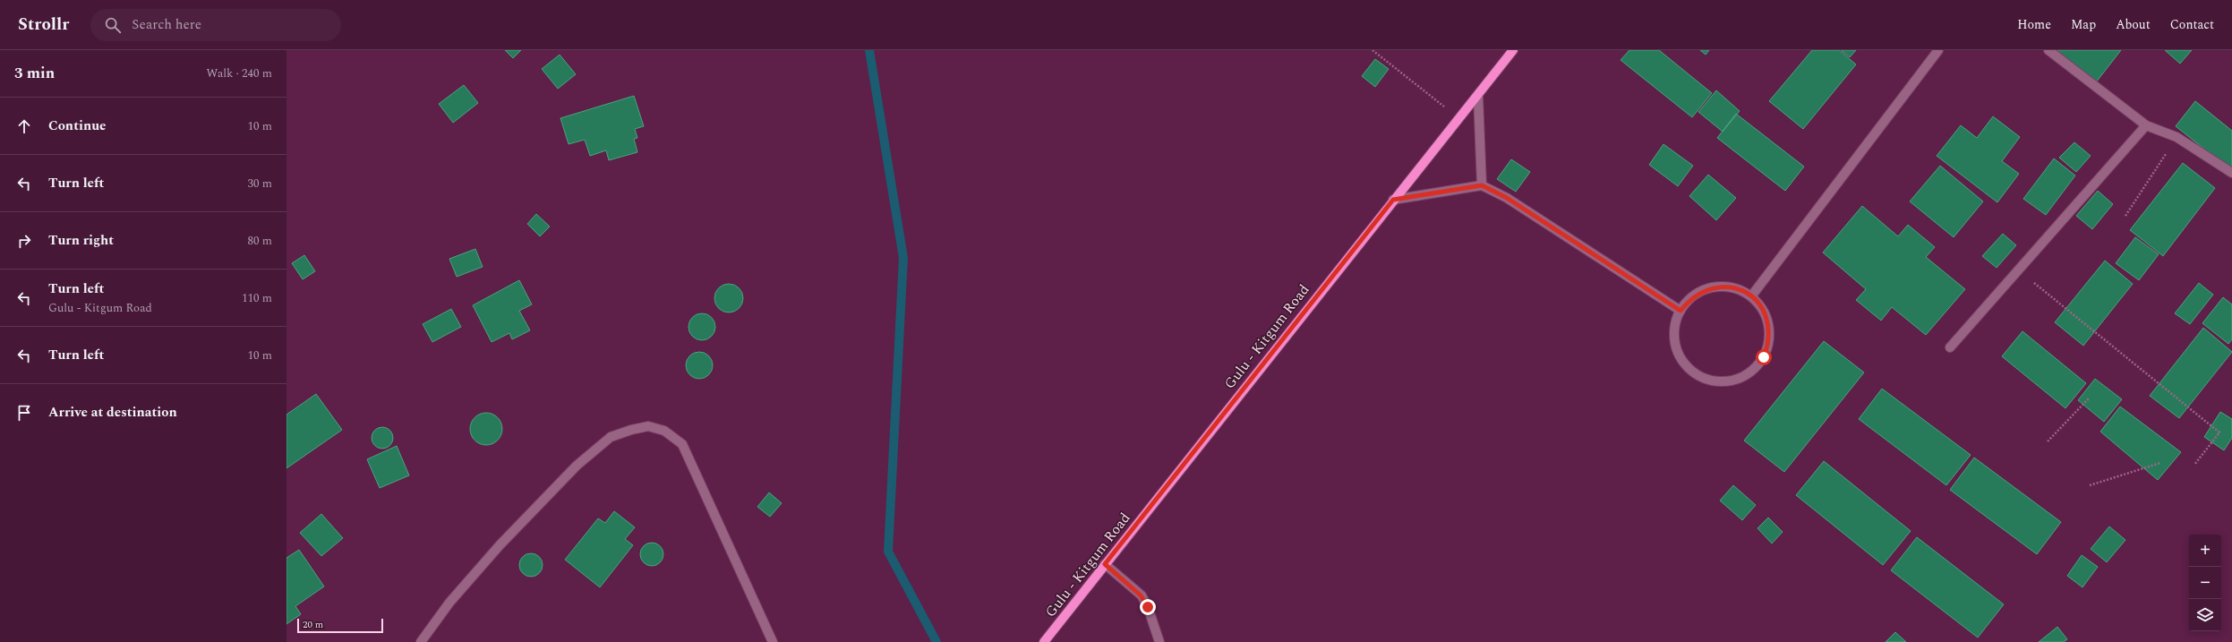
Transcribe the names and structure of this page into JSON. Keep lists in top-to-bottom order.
{
  "streets": {
    "main road": ["Gulu - Kitgum Road"]
  },
  "scale_bar": "20 m",
  "page": {
    "header": "Strollr",
    "search": "Search here",
    "nav": [
      "Home",
      "Map",
      "About",
      "Contact"
    ],
    "heading": ["3 min", "Walk · 240 m"],
    "list": [
      ["Continue", "10 m"],
      ["Turn left", "30 m"],
      ["Turn right", "80 m"],
      ["Turn left", "Gulu - Kitgum Road", "110 m"],
      ["Turn left", "10 m"],
      "Arrive at destination"
    ],
    "map_buttons": ["+", "−"],
    "scale": "20 m"
  }
}
